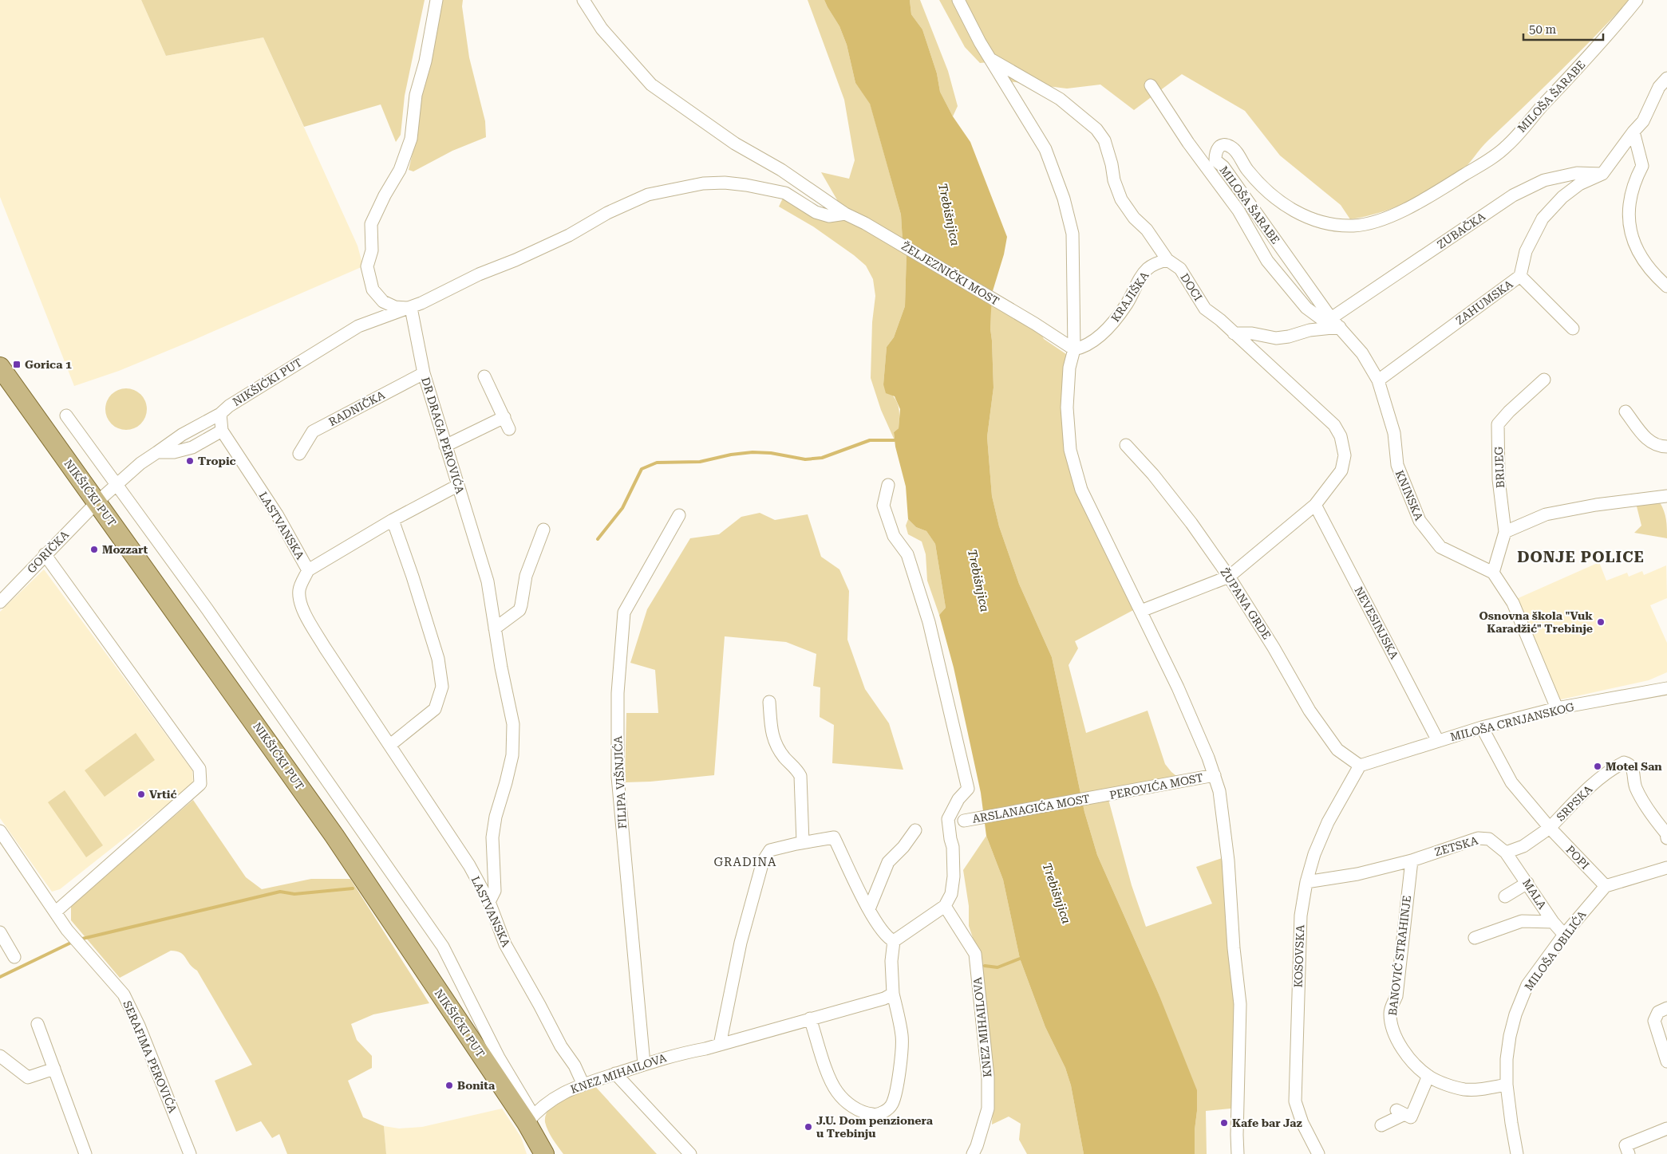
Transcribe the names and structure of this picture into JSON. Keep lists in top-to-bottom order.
{
  "streets": {
    "main road": ["NIKŠIĆKI PUT"],
    "street": [
      "MILOŠA ŠARABE",
      "ZUBAČKA",
      "ŽELJEZNIČKI MOST",
      "DOCI",
      "KRAJIŠKA",
      "ZAHUMSKA",
      "RADNIČKA",
      "DR DRAGA PEROVIĆA",
      "BRIJEG",
      "KNINSKA",
      "LASTVANSKA",
      "GORIČKA",
      "ŽUPANA GRDE",
      "NEVESINJSKA",
      "MILOŠA CRNJANSKOG",
      "FILIPA VIŠNJIĆA",
      "PEROVIĆA MOST",
      "SRPSKA",
      "ARSLANAGIĆA MOST",
      "ZETSKA",
      "POPI",
      "MALA",
      "MILOŠA OBILIĆA",
      "BANOVIĆ STRAHINJE",
      "KOSOVSKA",
      "KNEZ MIHAILOVA",
      "SERAFIMA PEROVIĆA"
    ]
  },
  "crossings": [
    ["MILOŠA ŠARABE", "ZUBAČKA"],
    ["MILOŠA ŠARABE", "KNINSKA"],
    ["ZUBAČKA", "ZAHUMSKA"],
    ["ZUBAČKA", "KNINSKA"],
    ["ŽELJEZNIČKI MOST", "KRAJIŠKA"],
    ["ŽELJEZNIČKI MOST", "NIKŠIĆKI PUT"],
    ["DOCI", "KRAJIŠKA"],
    ["DOCI", "ŽUPANA GRDE"],
    ["DOCI", "NEVESINJSKA"],
    ["ZAHUMSKA", "KNINSKA"],
    ["NIKŠIĆKI PUT", "DR DRAGA PEROVIĆA"],
    ["NIKŠIĆKI PUT", "GORIČKA"],
    ["NIKŠIĆKI PUT", "KNEZ MIHAILOVA"],
    ["RADNIČKA", "DR DRAGA PEROVIĆA"],
    ["DR DRAGA PEROVIĆA", "LASTVANSKA"],
    ["BRIJEG", "KNINSKA"],
    ["LASTVANSKA", "KNEZ MIHAILOVA"],
    ["ŽUPANA GRDE", "MILOŠA CRNJANSKOG"],
    ["ŽUPANA GRDE", "KOSOVSKA"],
    ["NEVESINJSKA", "MILOŠA CRNJANSKOG"],
    ["MILOŠA CRNJANSKOG", "KOSOVSKA"],
    ["FILIPA VIŠNJIĆA", "KNEZ MIHAILOVA"],
    ["PEROVIĆA MOST", "ARSLANAGIĆA MOST"],
    ["SRPSKA", "POPI"],
    ["ZETSKA", "MALA"],
    ["ZETSKA", "BANOVIĆ STRAHINJE"],
    ["ZETSKA", "KOSOVSKA"],
    ["POPI", "MILOŠA OBILIĆA"],
    ["MALA", "MILOŠA OBILIĆA"],
    ["MILOŠA OBILIĆA", "BANOVIĆ STRAHINJE"]
  ],
  "districts": ["DONJE POLICE", "GRADINA"],
  "water": ["Trebišnjica"],
  "places": {
    "transit": ["Gorica 1"],
    "other": [
      "Tropic",
      "Mozzart",
      "Osnovna škola \"Vuk Karadžić\" Trebinje",
      "Motel San",
      "Vrtić",
      "Bonita",
      "Kafe bar Jaz",
      "J.U. Dom penzionera u Trebinju"
    ]
  },
  "scale_bar": "50 m"
}
